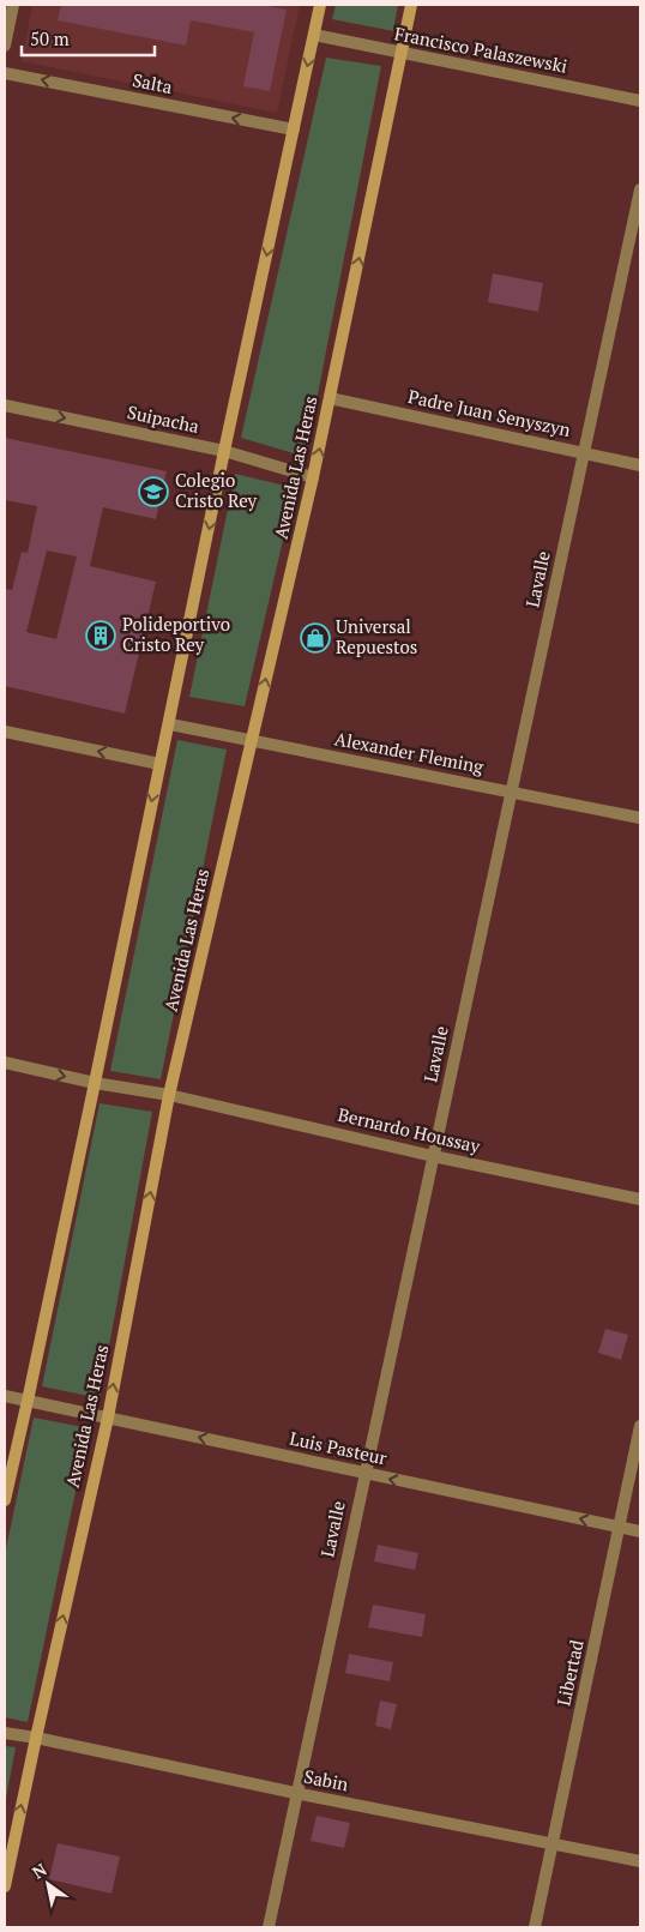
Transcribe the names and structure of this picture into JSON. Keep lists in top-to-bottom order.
{
  "streets": {
    "main road": ["Avenida Las Heras"],
    "street": [
      "Francisco Palaszewski",
      "Salta",
      "Padre Juan Senyszyn",
      "Suipacha",
      "Lavalle",
      "Alexander Fleming",
      "Bernardo Houssay",
      "Luis Pasteur",
      "Libertad",
      "Sabin"
    ]
  },
  "crossings": [
    ["Francisco Palaszewski", "Avenida Las Heras"],
    ["Padre Juan Senyszyn", "Avenida Las Heras"],
    ["Padre Juan Senyszyn", "Lavalle"],
    ["Suipacha", "Avenida Las Heras"],
    ["Avenida Las Heras", "Alexander Fleming"],
    ["Avenida Las Heras", "Bernardo Houssay"],
    ["Avenida Las Heras", "Luis Pasteur"],
    ["Avenida Las Heras", "Sabin"],
    ["Lavalle", "Alexander Fleming"],
    ["Lavalle", "Bernardo Houssay"],
    ["Lavalle", "Luis Pasteur"],
    ["Lavalle", "Sabin"],
    ["Luis Pasteur", "Libertad"],
    ["Libertad", "Sabin"]
  ],
  "one_way": ["Salta", "Suipacha", "Luis Pasteur"],
  "places": {
    "school or university": ["Colegio Cristo Rey"],
    "building": ["Polideportivo Cristo Rey"],
    "shop": ["Universal Repuestos"]
  },
  "scale_bar": "50 m",
  "north": "top left"
}
